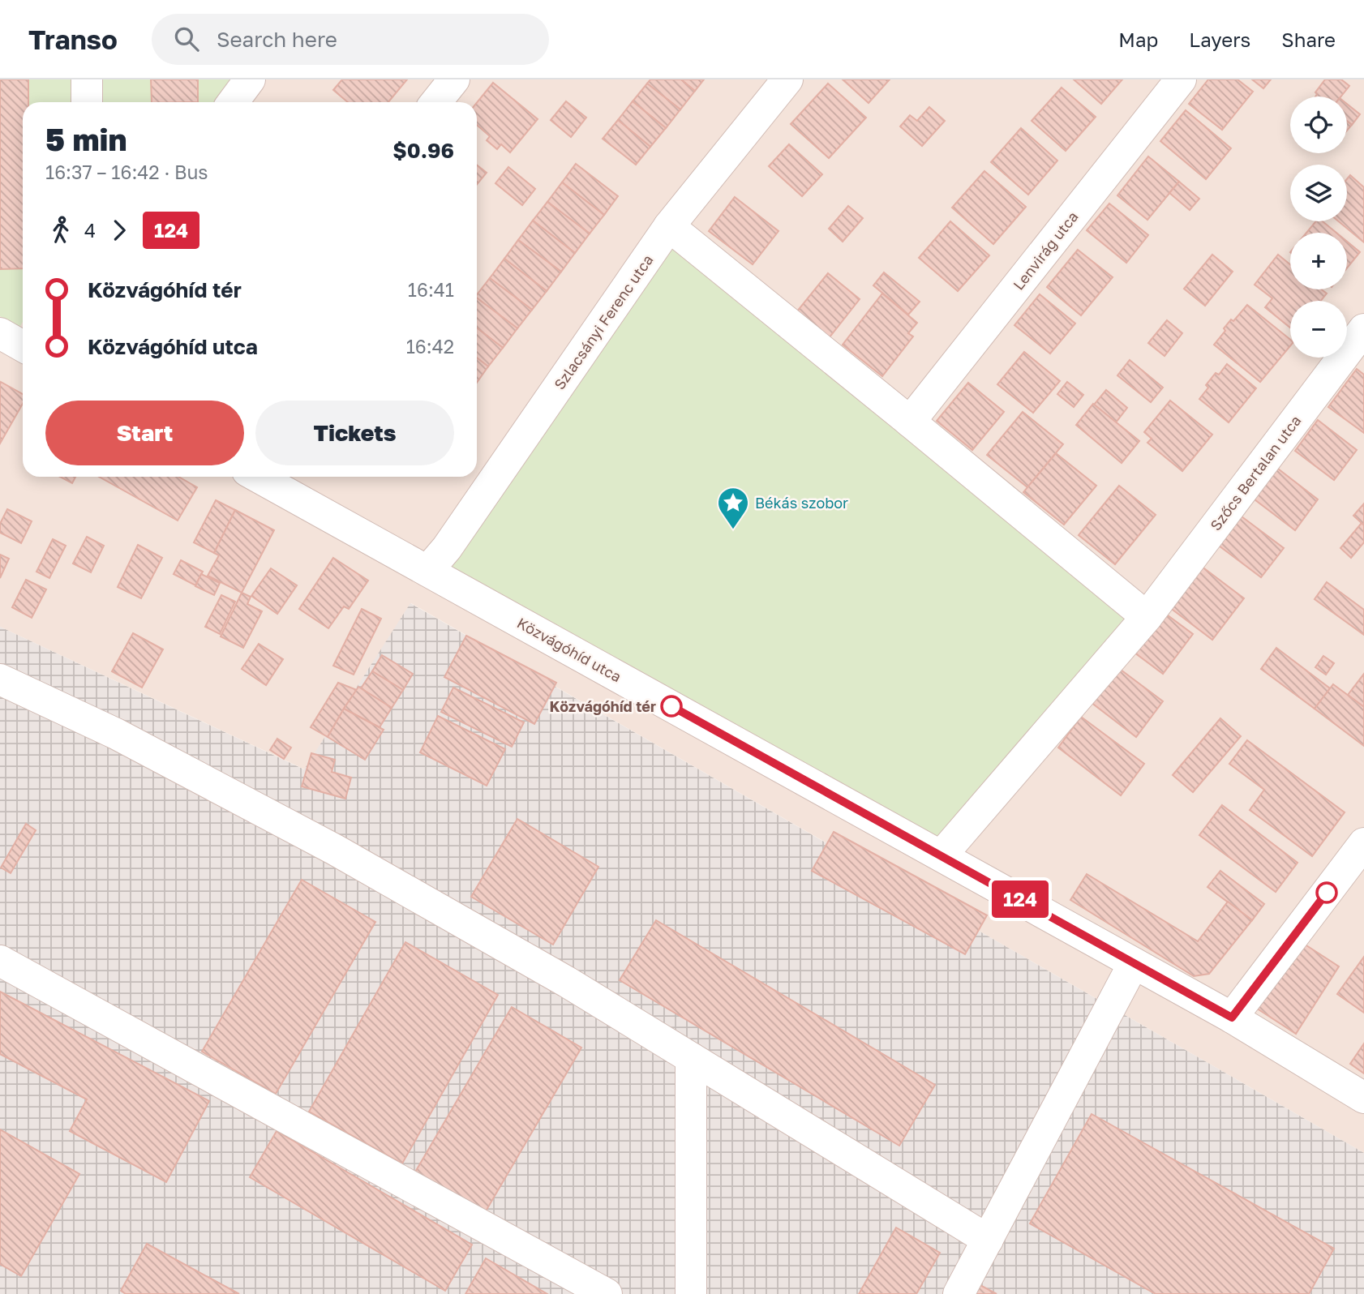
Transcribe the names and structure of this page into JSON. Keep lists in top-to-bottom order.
{
  "streets": {
    "street": [
      "Lenvirág utca",
      "Szlacsányi Ferenc utca",
      "Szőcs Bertalan utca",
      "Közvágóhíd utca"
    ]
  },
  "crossings": [
    ["Szlacsányi Ferenc utca", "Közvágóhíd utca"]
  ],
  "places": {
    "place": ["Békás szobor"],
    "other": ["Közvágóhíd tér"]
  },
  "lines": ["bus line 124"],
  "page": {
    "header": "Transo",
    "search": "Search here",
    "nav": ["Map", "Layers", "Share"],
    "on_map": "124",
    "map_buttons": ["+", "−"],
    "heading": ["5 min", "16:37 – 16:42 · Bus", "$0.96"],
    "legs": ["4", "124"],
    "list": [
      {
        "name": "Közvágóhíd tér",
        "value": "16:41"
      },
      {
        "name": "Közvágóhíd utca",
        "value": "16:42"
      }
    ],
    "buttons": ["Start", "Tickets"]
  }
}
